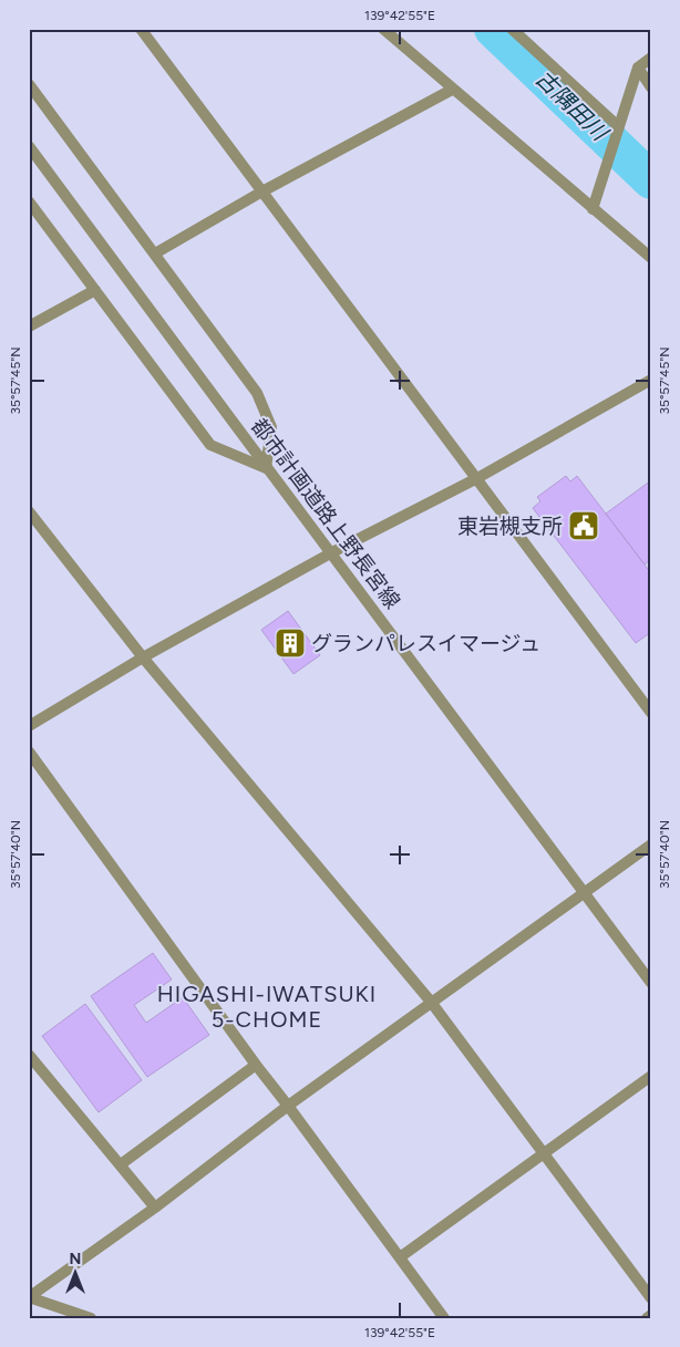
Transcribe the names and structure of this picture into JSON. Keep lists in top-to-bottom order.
{
  "streets": {
    "street": ["都市計画道路上野長宮線"]
  },
  "districts": ["HIGASHI-IWATSUKI 5-CHOME"],
  "water": ["古隅田川"],
  "places": {
    "public building": ["東岩槻支所"],
    "building": ["グランパレスイマージュ"]
  },
  "north": "top",
  "coordinates": ["139°42'55\"E", "35°57'45\"N", "35°57'40\"N"]
}
